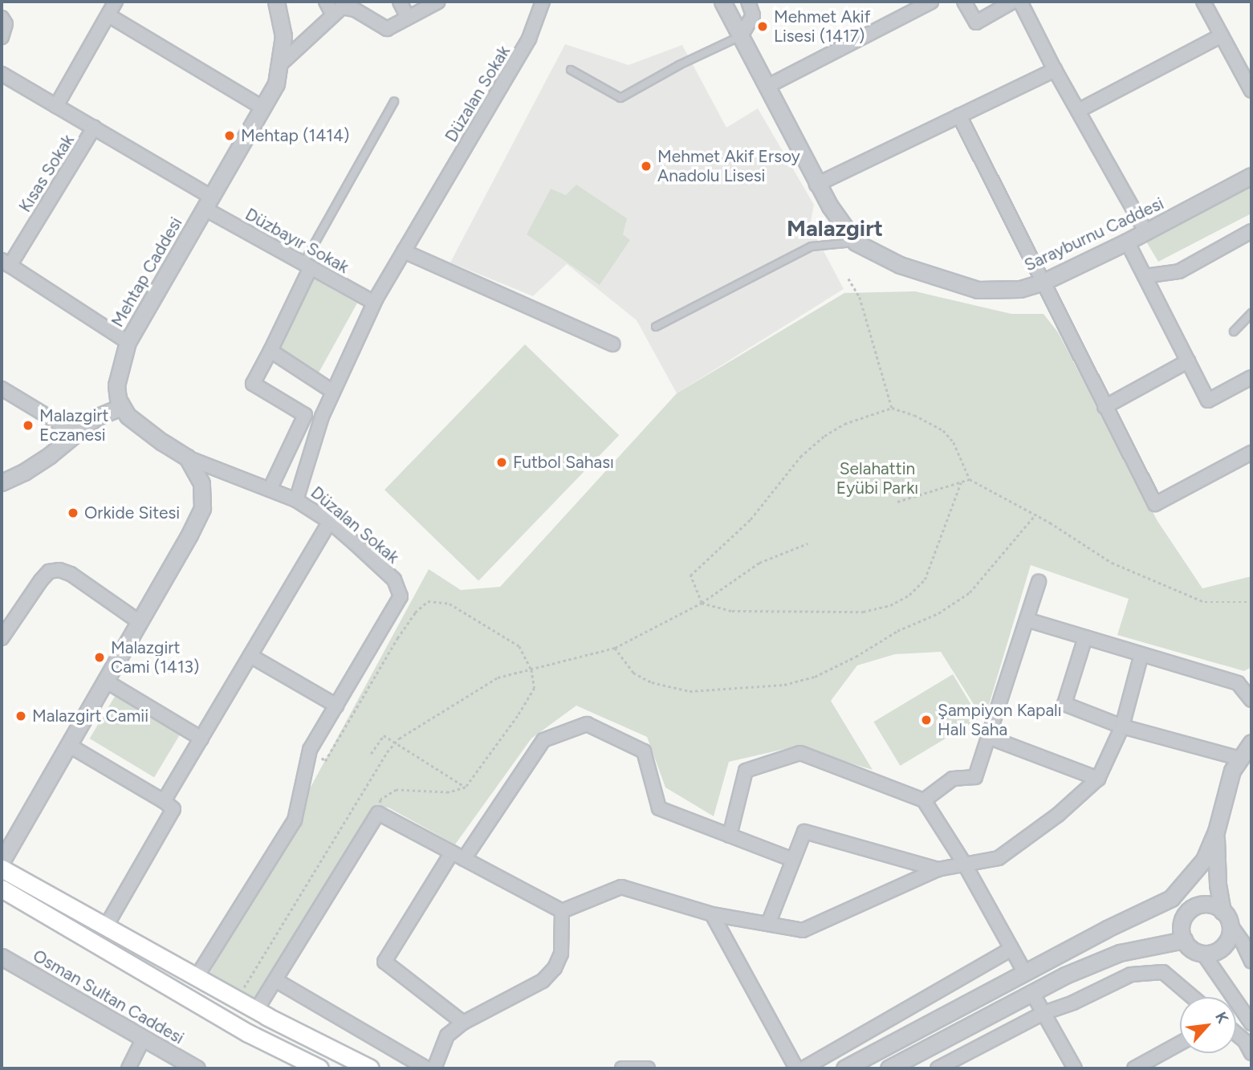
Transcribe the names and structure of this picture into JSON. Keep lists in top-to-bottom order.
{
  "streets": {
    "street": [
      "Düzalan Sokak",
      "Kısas Sokak",
      "Sarayburnu Caddesi",
      "Düzbayır Sokak",
      "Mehtap Caddesi",
      "Osman Sultan Caddesi"
    ]
  },
  "crossings": [
    ["Düzalan Sokak", "Düzbayır Sokak"],
    ["Kısas Sokak", "Düzbayır Sokak"],
    ["Düzbayır Sokak", "Mehtap Caddesi"]
  ],
  "districts": ["Malazgirt"],
  "parks": ["Selahattin Eyübi Parkı"],
  "places": [
    "Mehmet Akif Lisesi (1417)",
    "Mehtap (1414)",
    "Mehmet Akif Ersoy Anadolu Lisesi",
    "Malazgirt Eczanesi",
    "Futbol Sahası",
    "Orkide Sitesi",
    "Malazgirt Cami (1413)",
    "Malazgirt Camii",
    "Şampiyon Kapalı Halı Saha"
  ],
  "north": "top right"
}
